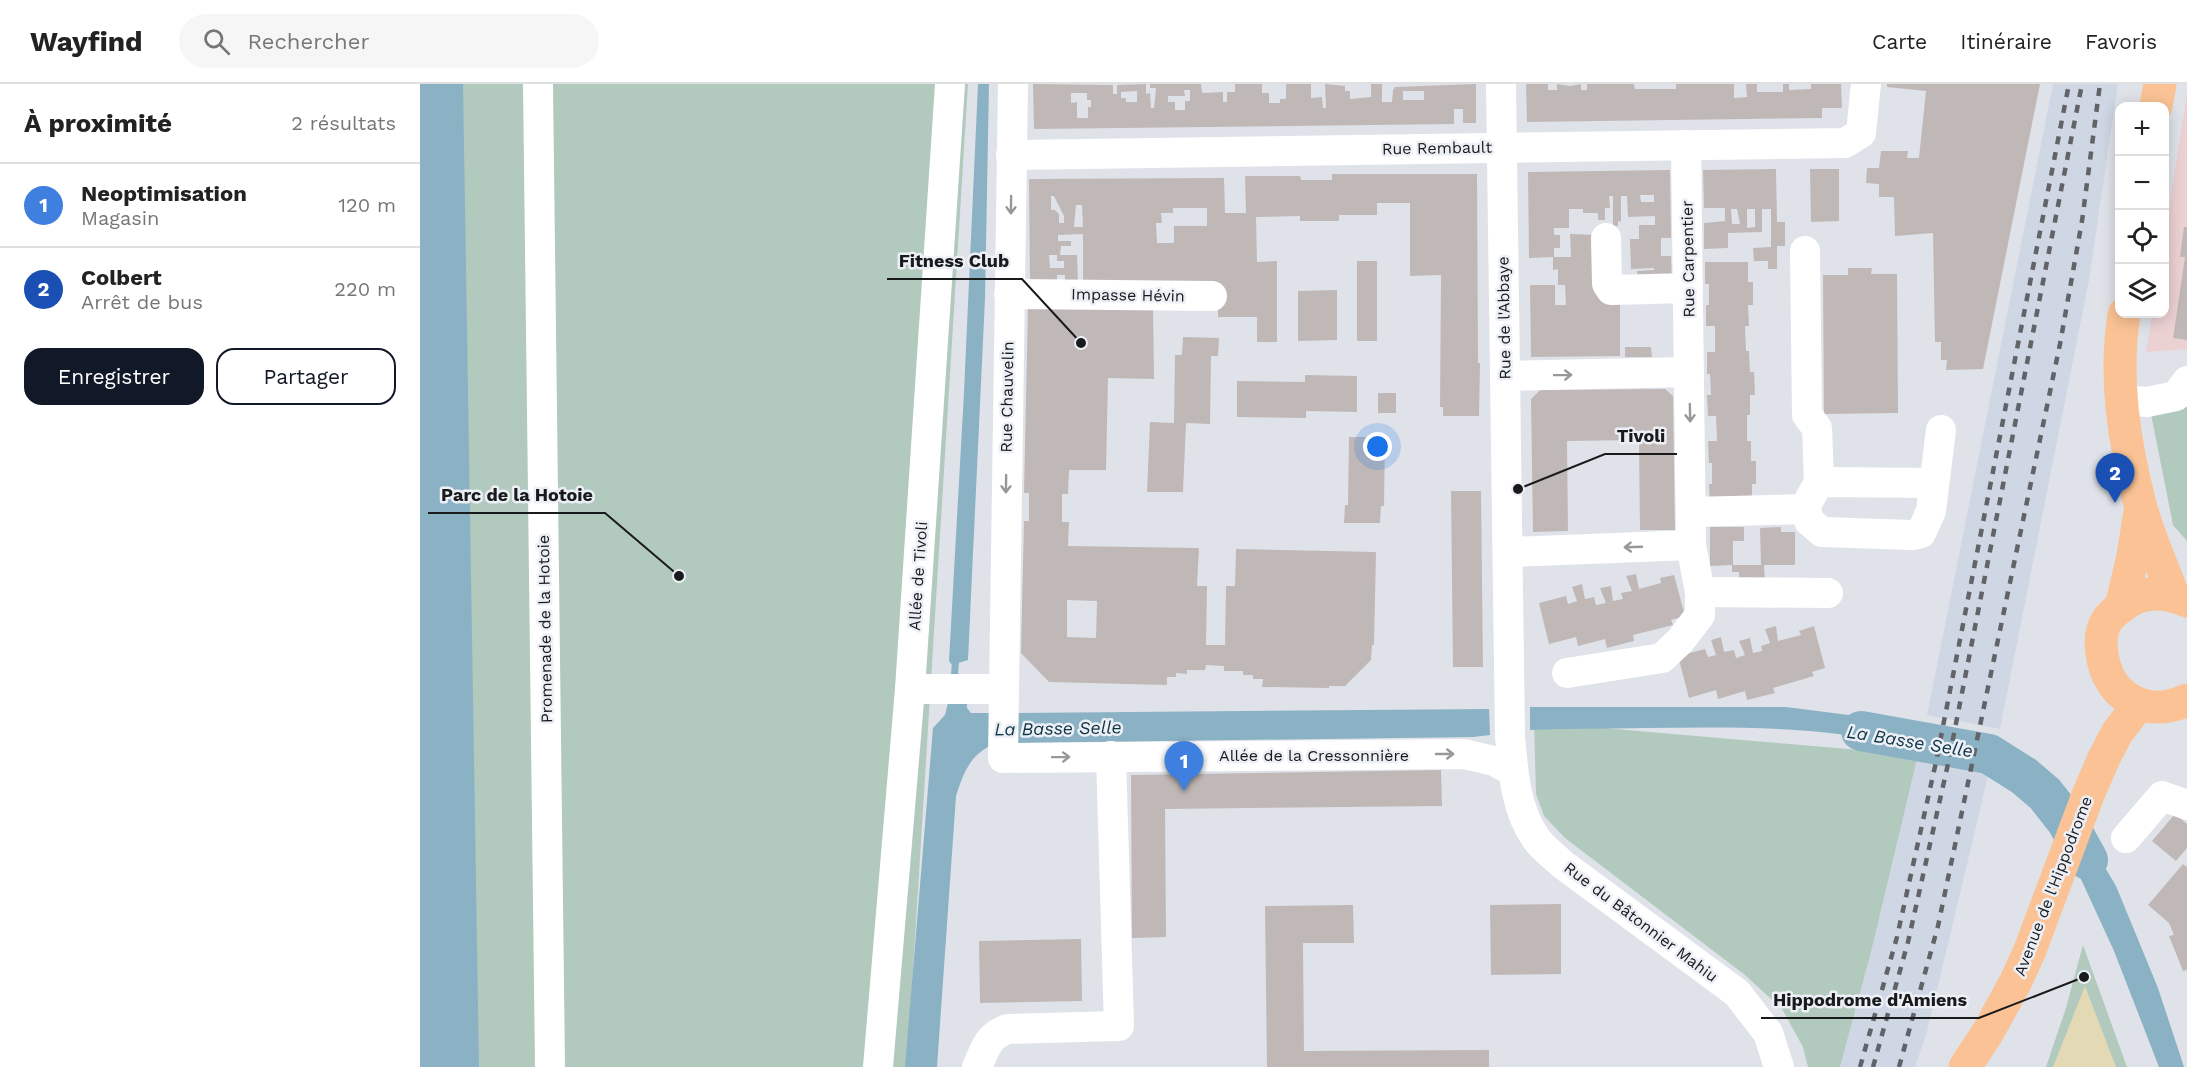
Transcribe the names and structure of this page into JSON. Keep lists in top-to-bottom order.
{
  "streets": {
    "main road": ["Avenue de l'Hippodrome"],
    "street": [
      "Rue Rembault",
      "Rue Carpentier",
      "Impasse Hévin",
      "Rue de l'Abbaye",
      "Rue Chauvelin",
      "Allée de Tivoli",
      "Promenade de la Hotoie",
      "Allée de la Cressonnière",
      "Rue du Bâtonnier Mahiu"
    ]
  },
  "crossings": [
    ["Rue Rembault", "Rue Carpentier"],
    ["Rue Rembault", "Rue de l'Abbaye"],
    ["Rue Rembault", "Rue Chauvelin"],
    ["Impasse Hévin", "Rue Chauvelin"],
    ["Rue de l'Abbaye", "Allée de la Cressonnière"],
    ["Rue de l'Abbaye", "Rue du Bâtonnier Mahiu"],
    ["Rue Chauvelin", "Allée de la Cressonnière"],
    ["Allée de la Cressonnière", "Rue du Bâtonnier Mahiu"]
  ],
  "one_way": ["Rue Chauvelin", "Allée de la Cressonnière"],
  "water": ["La Basse Selle"],
  "places": [
    "Fitness Club",
    "Tivoli",
    "Parc de la Hotoie",
    "Hippodrome d'Amiens"
  ],
  "page": {
    "header": "Wayfind",
    "search": "Rechercher",
    "nav": ["Carte", "Itinéraire", "Favoris"],
    "heading": ["À proximité", "2 résultats"],
    "map_buttons": ["+", "−"],
    "list": [
      {
        "mark": "1",
        "name": "Neoptimisation",
        "note": "Magasin",
        "value": "120 m"
      },
      {
        "mark": "2",
        "name": "Colbert",
        "note": "Arrêt de bus",
        "value": "220 m"
      }
    ],
    "buttons": ["Enregistrer", "Partager"],
    "pins": ["2", "1"]
  }
}
